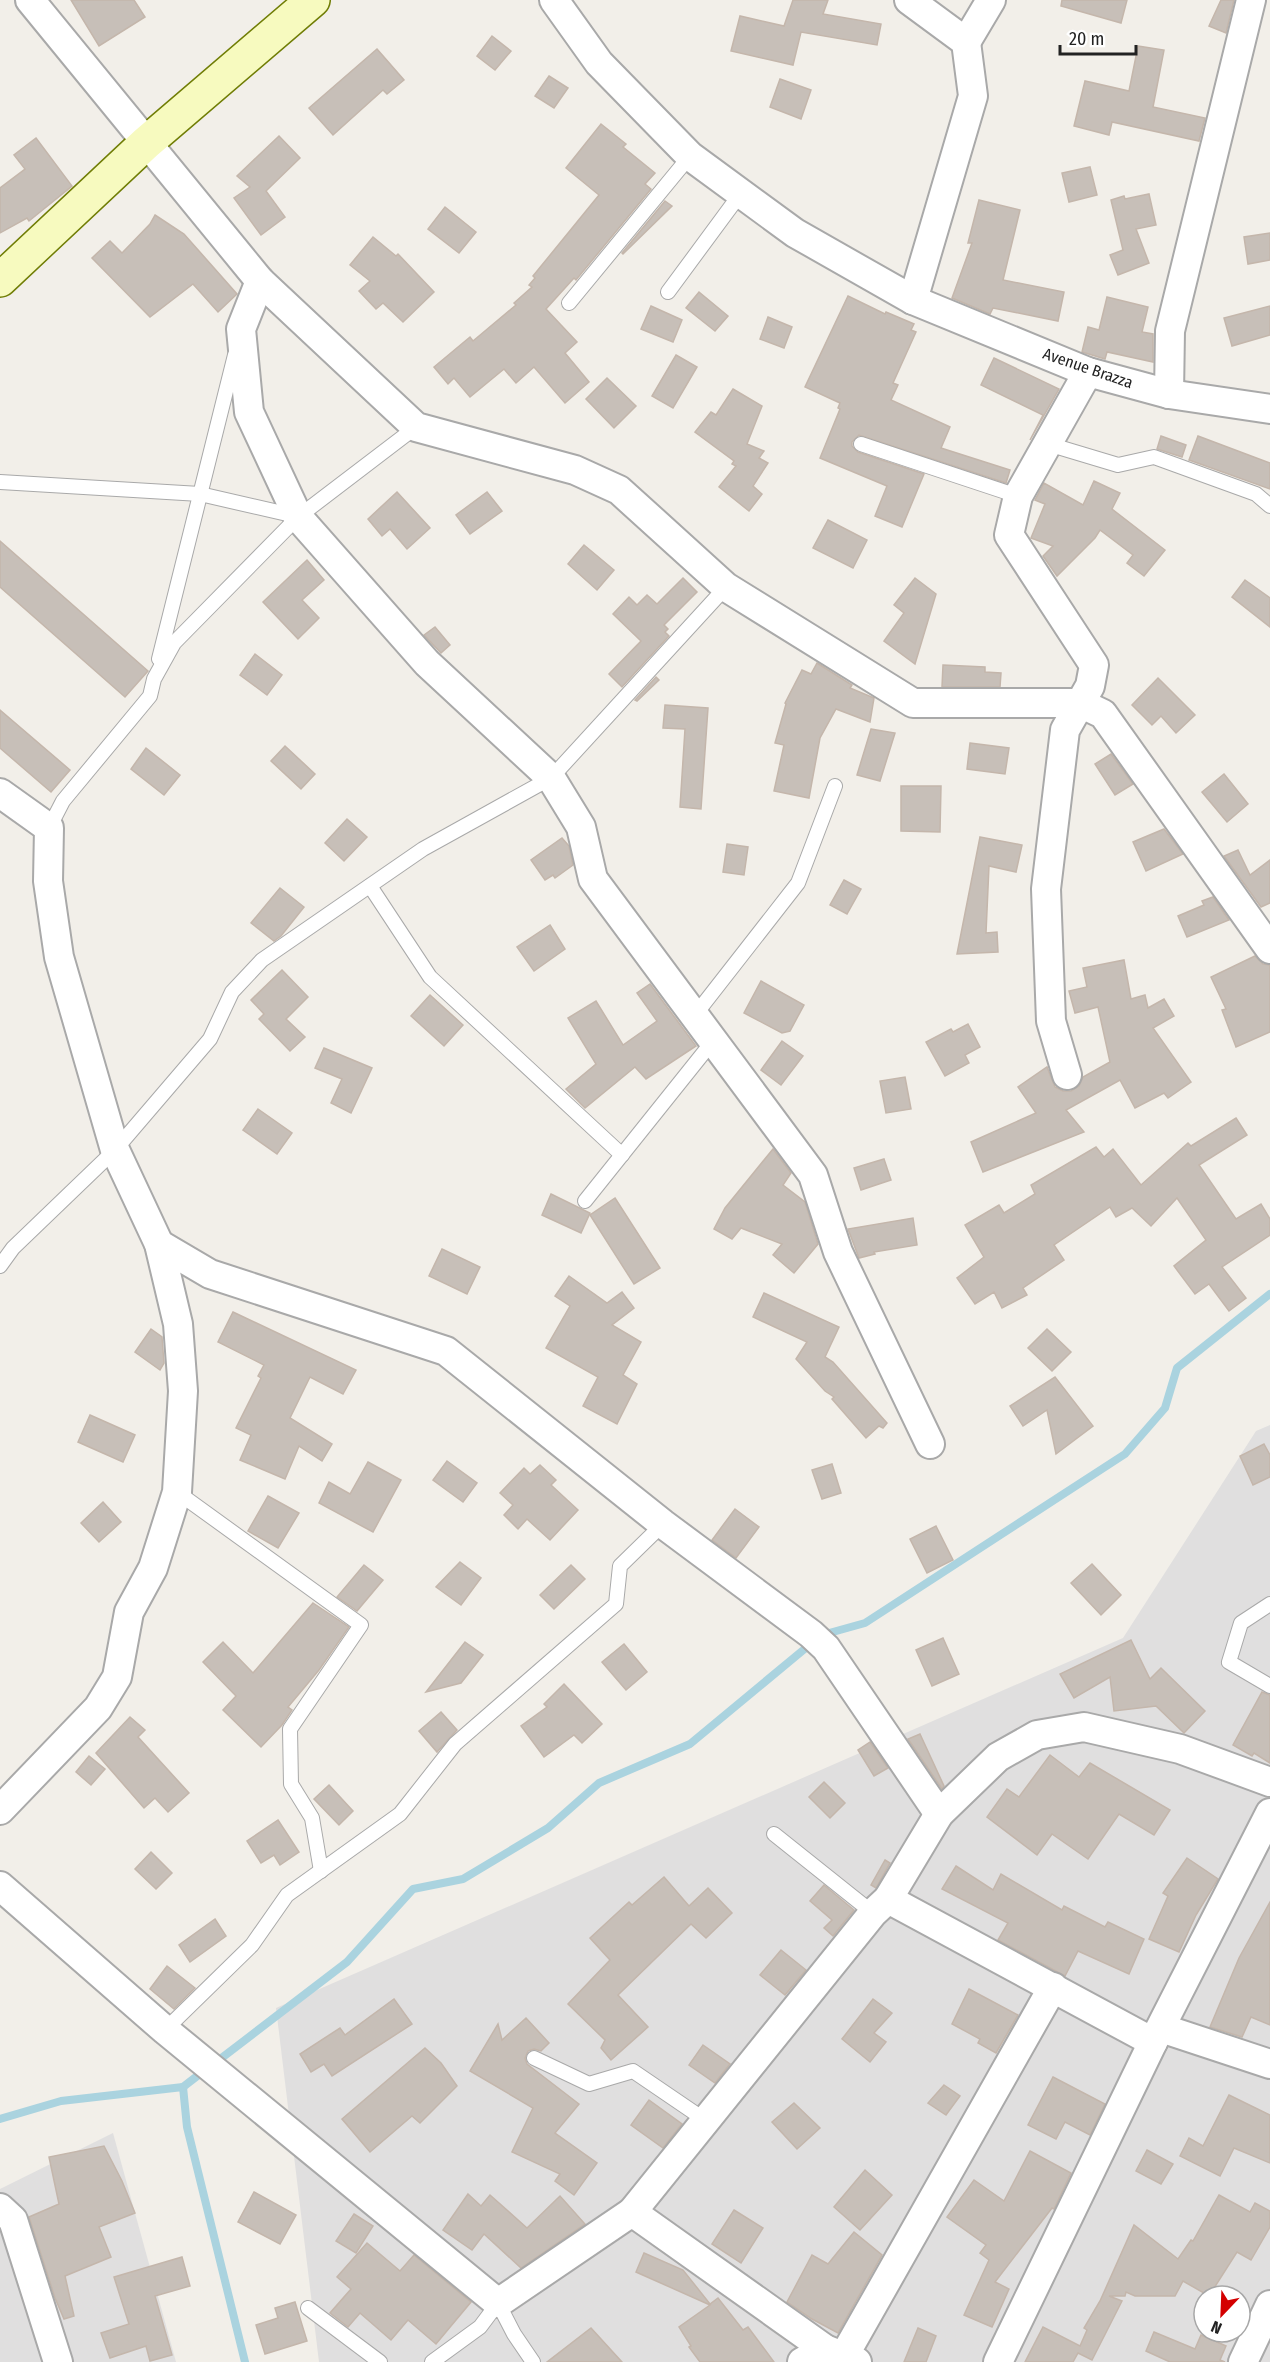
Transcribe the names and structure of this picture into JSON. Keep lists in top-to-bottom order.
{
  "streets": {
    "street": ["Avenue Brazza"]
  },
  "scale_bar": "20 m",
  "north": "bottom left"
}
